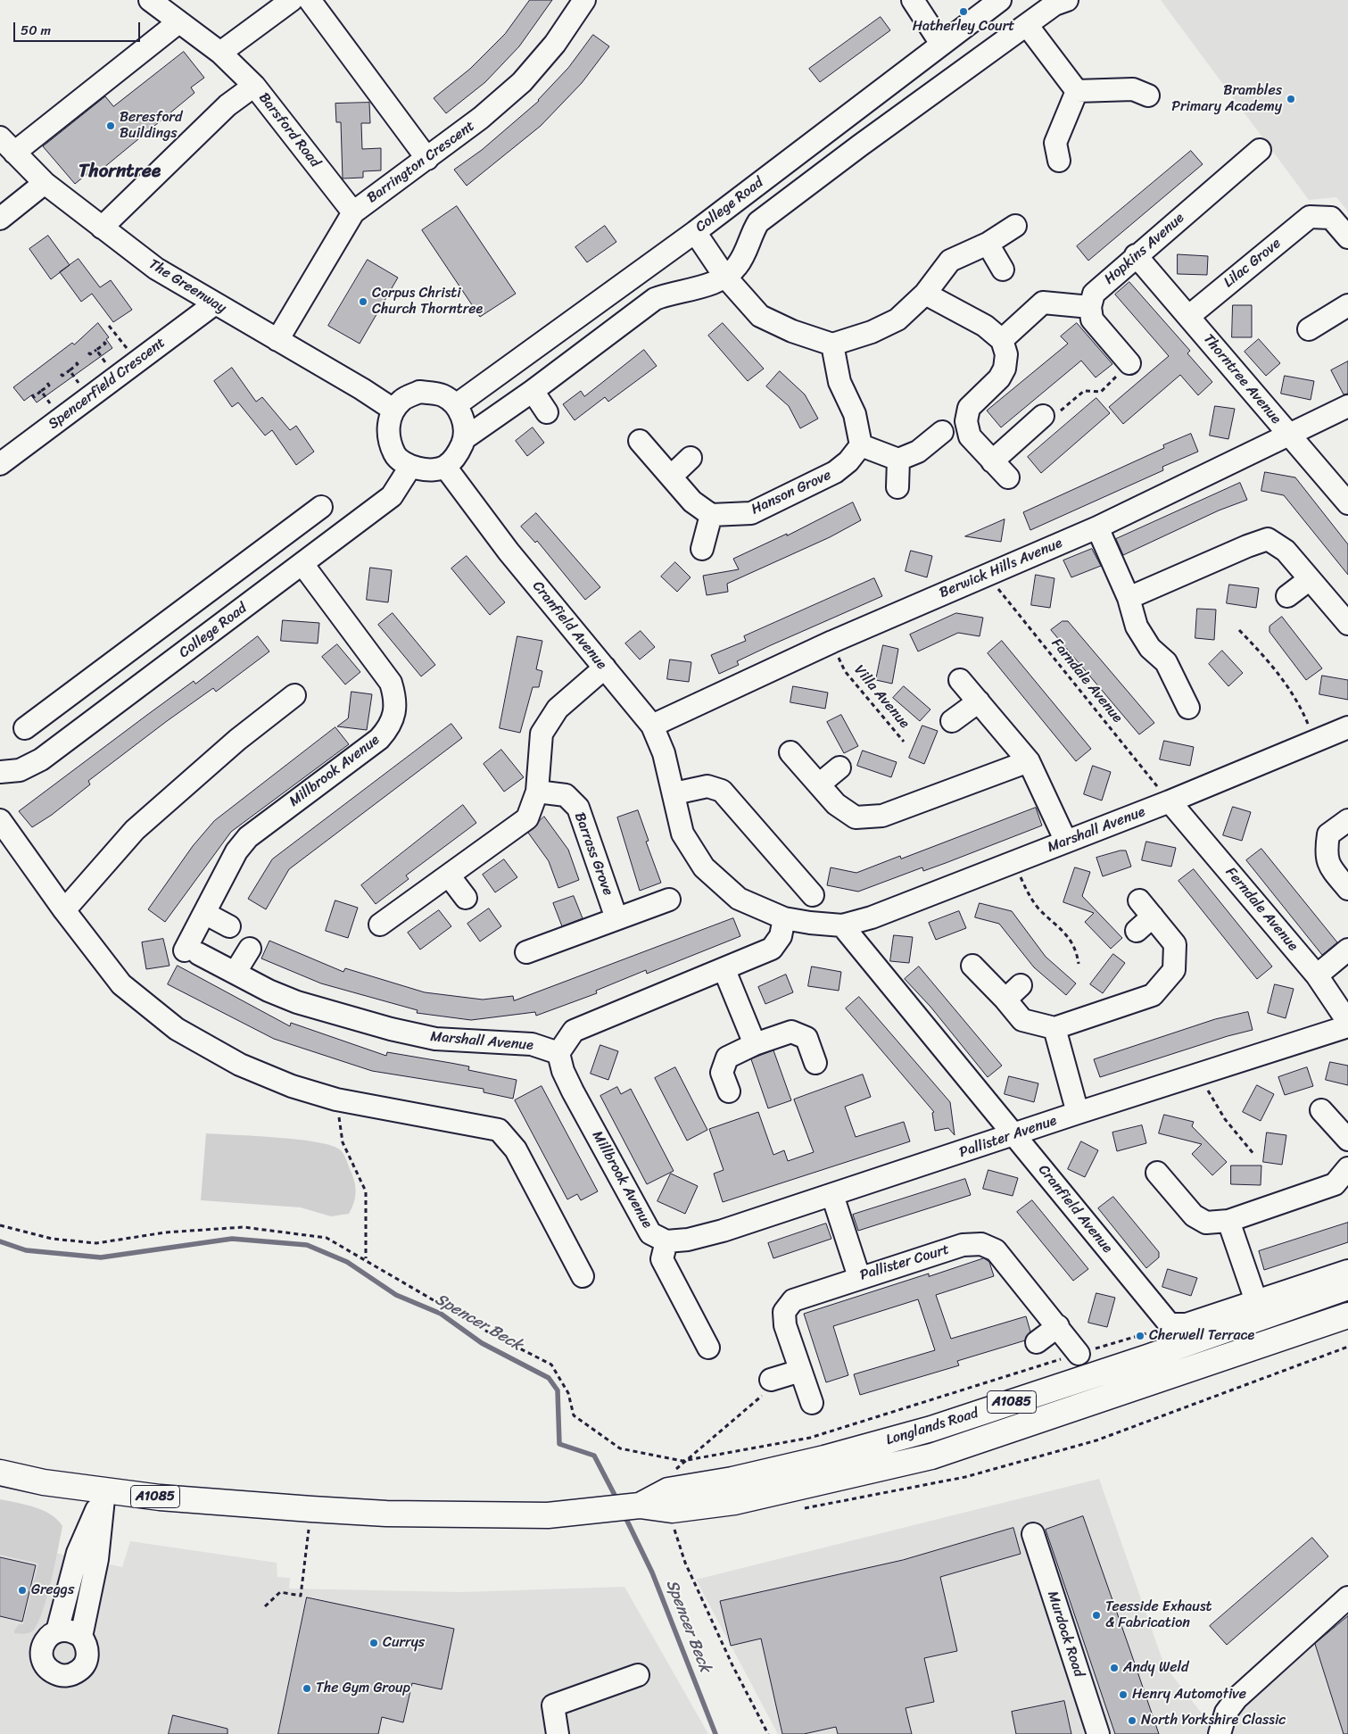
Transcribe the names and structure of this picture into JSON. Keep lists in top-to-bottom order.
{
  "streets": {
    "main road": ["A1085", "Longlands Road"],
    "street": [
      "Barsford Road",
      "Barrington Crescent",
      "College Road",
      "Hopkins Avenue",
      "Lilac Grove",
      "The Greenway",
      "Thorntree Avenue",
      "Spencerfield Crescent",
      "Hanson Grove",
      "Berwick Hills Avenue",
      "Cranfield Avenue",
      "Millbrook Avenue",
      "Marshall Avenue",
      "Barrass Grove",
      "Ferndale Avenue",
      "Pallister Avenue",
      "Pallister Court",
      "Murdock Road"
    ],
    "path": ["Farndale Avenue", "Villa Avenue"]
  },
  "crossings": [
    ["Barsford Road", "Barrington Crescent"],
    ["Barrington Crescent", "The Greenway"],
    ["College Road", "The Greenway"],
    ["College Road", "Cranfield Avenue"],
    ["College Road", "Millbrook Avenue"],
    ["Hopkins Avenue", "Thorntree Avenue"],
    ["Lilac Grove", "Thorntree Avenue"],
    ["The Greenway", "Spencerfield Crescent"],
    ["The Greenway", "Cranfield Avenue"],
    ["Thorntree Avenue", "Berwick Hills Avenue"],
    ["Berwick Hills Avenue", "Cranfield Avenue"],
    ["Berwick Hills Avenue", "Farndale Avenue"],
    ["Berwick Hills Avenue", "Villa Avenue"],
    ["Cranfield Avenue", "Marshall Avenue"],
    ["Cranfield Avenue", "Pallister Avenue"],
    ["Farndale Avenue", "Marshall Avenue"],
    ["Farndale Avenue", "Ferndale Avenue"],
    ["Millbrook Avenue", "Marshall Avenue"],
    ["Millbrook Avenue", "Pallister Avenue"],
    ["Marshall Avenue", "Ferndale Avenue"],
    ["A1085", "Longlands Road"]
  ],
  "districts": ["Thorntree"],
  "water": ["Spencer Beck"],
  "places": [
    "Hatherley Court",
    "Brambles Primary Academy",
    "Beresford Buildings",
    "Corpus Christi Church Thorntree",
    "Cherwell Terrace",
    "Greggs",
    "Teesside Exhaust & Fabrication",
    "Currys",
    "Andy Weld",
    "The Gym Group",
    "Henry Automotive",
    "North Yorkshire Classic"
  ],
  "scale_bar": "50 m"
}
